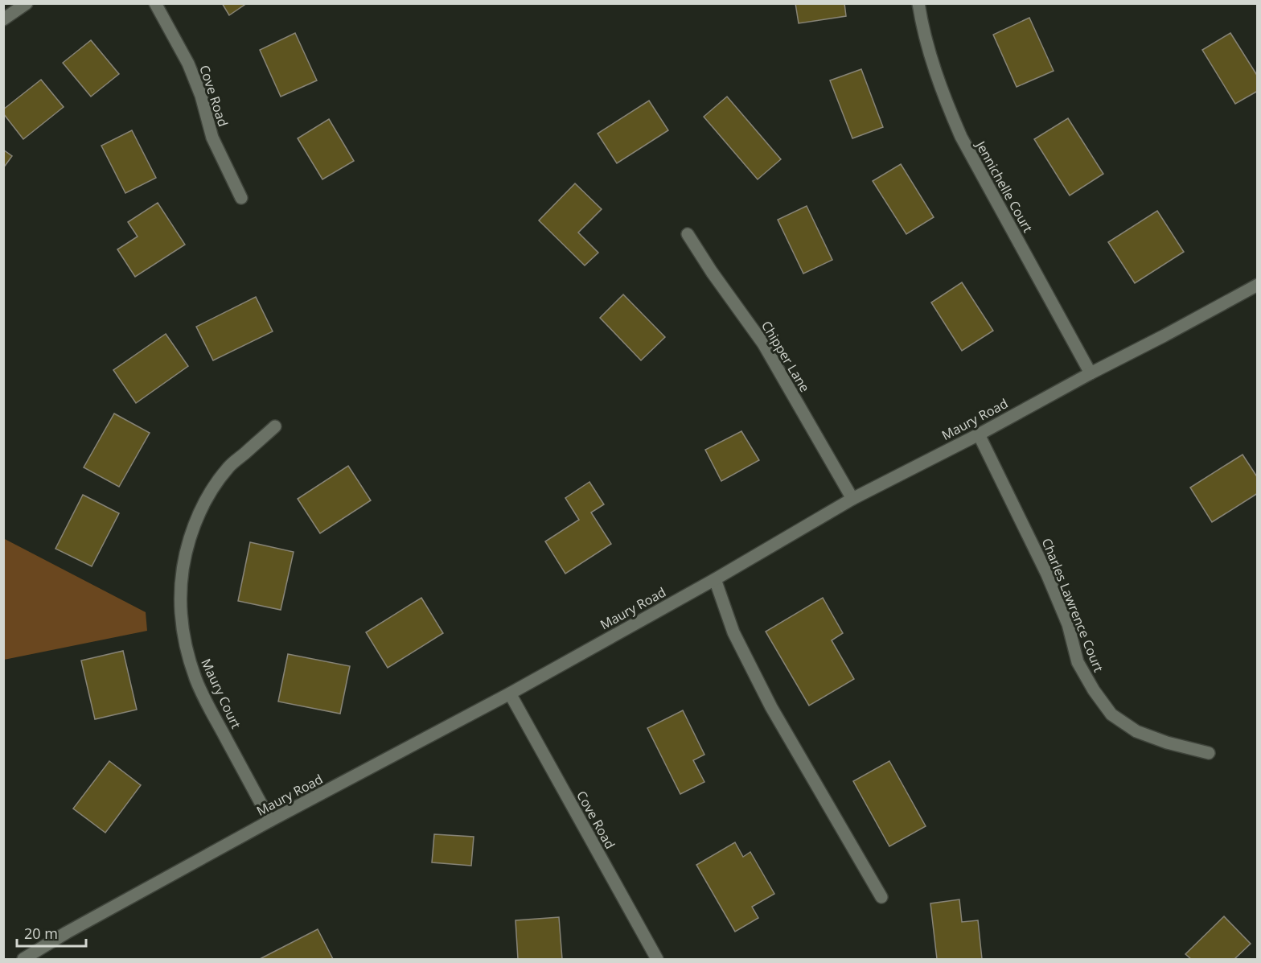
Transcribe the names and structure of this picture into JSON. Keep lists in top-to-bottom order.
{
  "streets": {
    "street": [
      "Cove Road",
      "Jennichelle Court",
      "Chipper Lane",
      "Maury Road",
      "Charles Lawrence Court",
      "Maury Court"
    ]
  },
  "crossings": [
    ["Cove Road", "Maury Road"],
    ["Jennichelle Court", "Maury Road"],
    ["Chipper Lane", "Maury Road"],
    ["Maury Road", "Charles Lawrence Court"],
    ["Maury Road", "Maury Court"]
  ],
  "scale_bar": "20 m"
}
